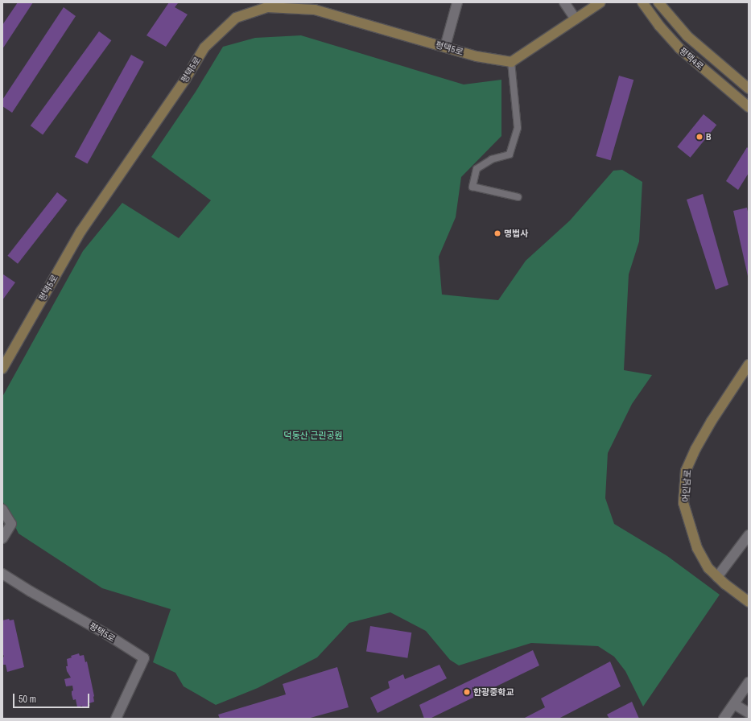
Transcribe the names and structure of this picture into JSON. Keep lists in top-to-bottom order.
{
  "streets": {
    "street": ["평택5로", "평택4로", "어인남로"]
  },
  "parks": ["덕동산 근린공원"],
  "places": ["B", "명법사", "한광중학교"],
  "scale_bar": "50 m"
}
